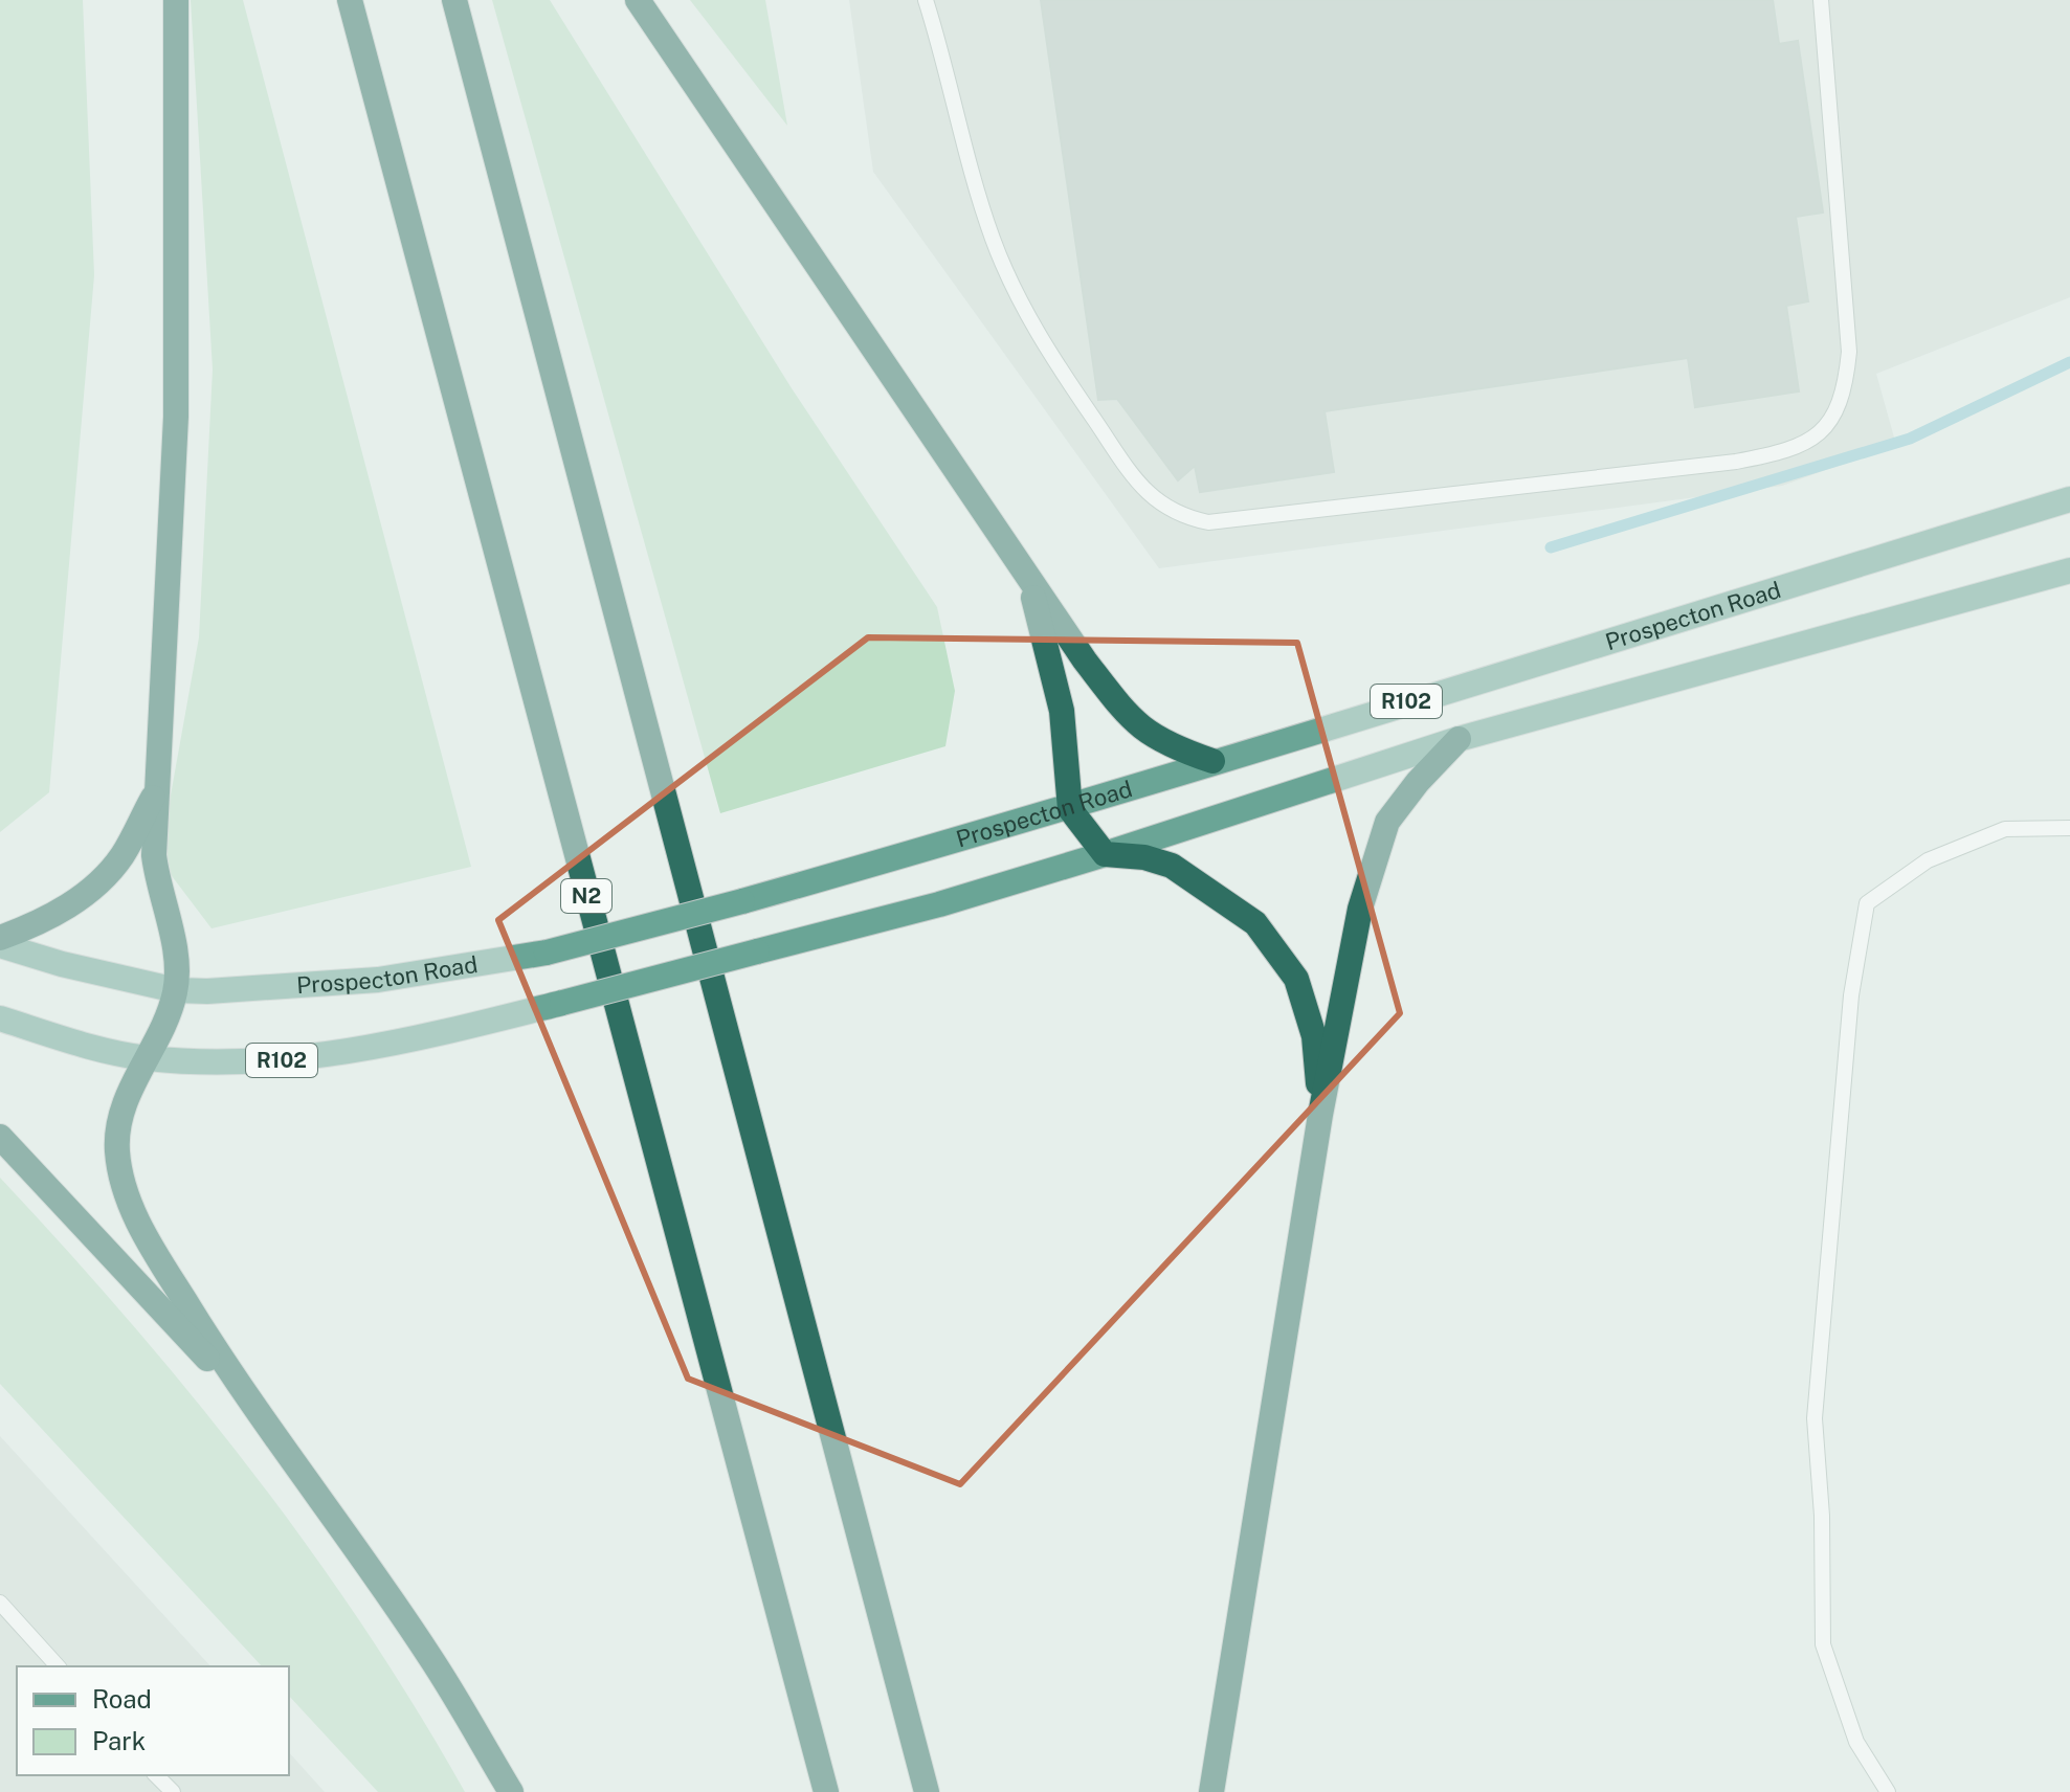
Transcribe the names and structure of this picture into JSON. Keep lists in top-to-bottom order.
{
  "streets": {
    "highway": ["N2"],
    "main road": ["Prospecton Road", "R102"]
  },
  "legend": ["Road", "Park"]
}
